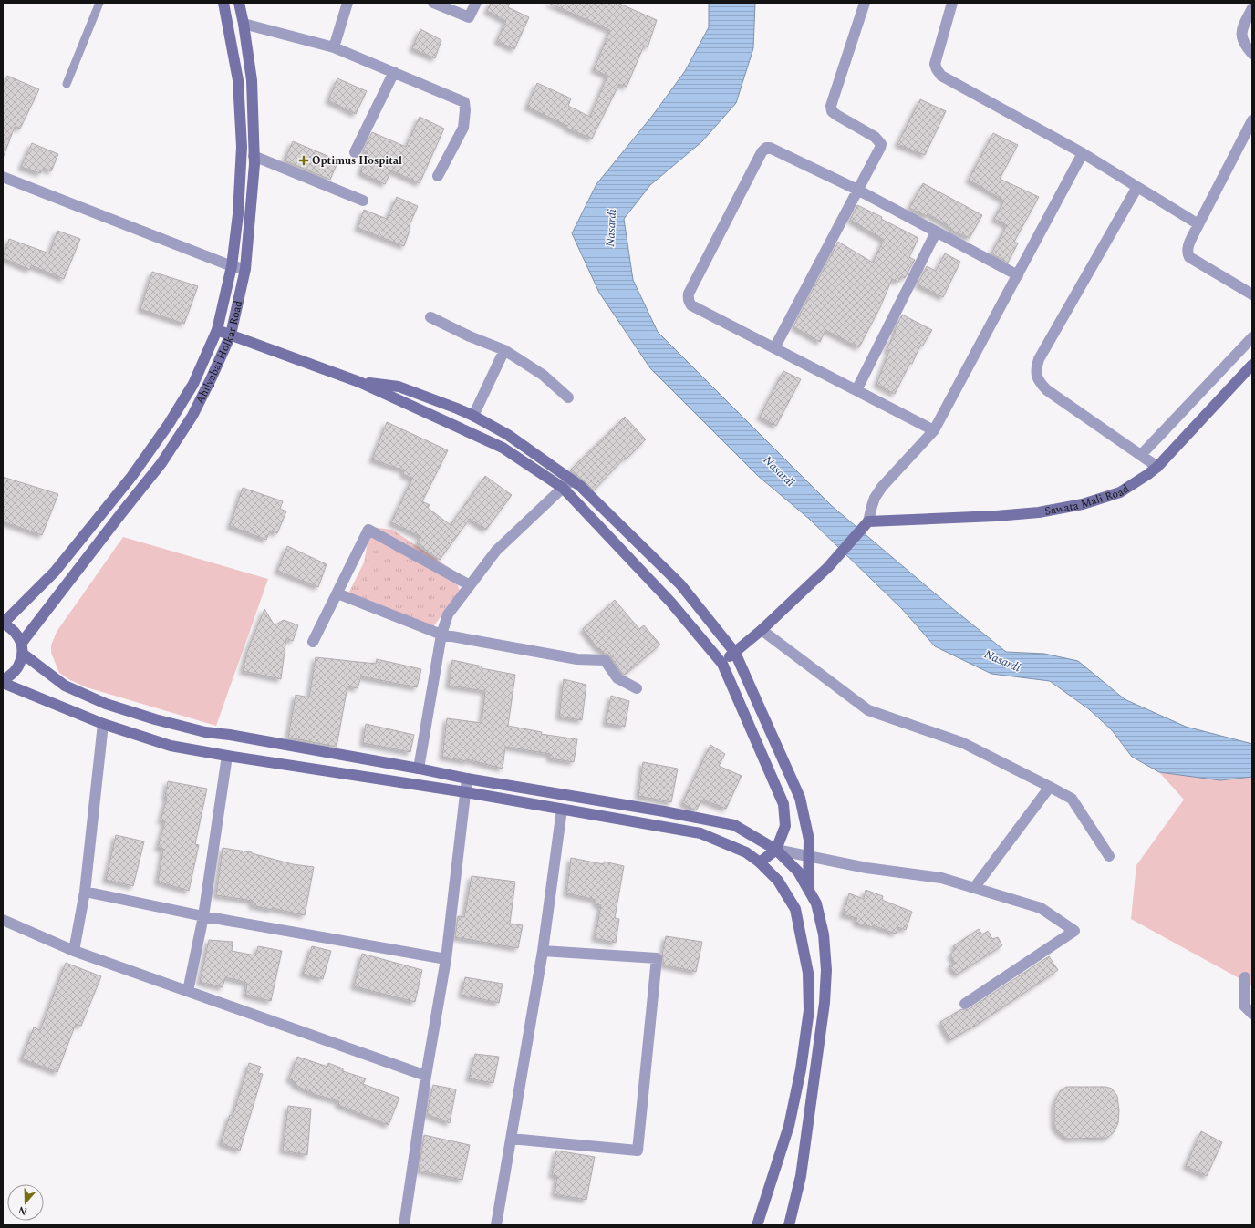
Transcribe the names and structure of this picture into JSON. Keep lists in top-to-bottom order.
{
  "streets": {
    "main road": ["Ahilyabai Holkar Road", "Sawata Mali Road"]
  },
  "water": ["Nasardi"],
  "places": {
    "health": ["Optimus Hospital"]
  },
  "north": "bottom"
}
